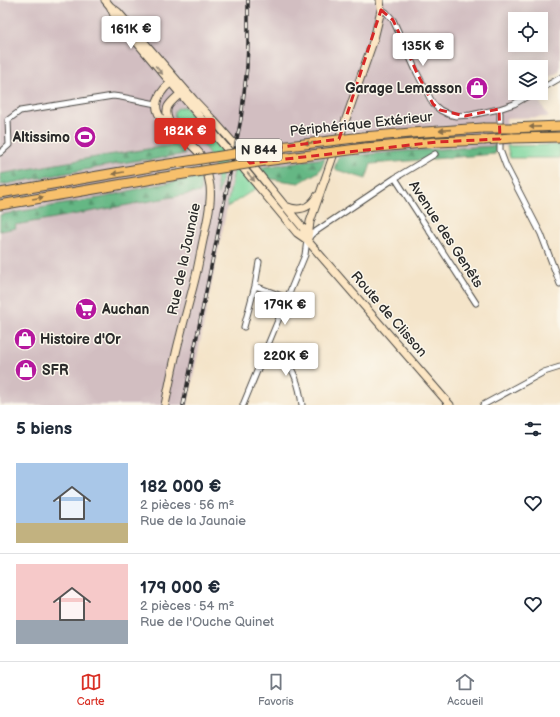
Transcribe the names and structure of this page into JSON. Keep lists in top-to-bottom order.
{
  "streets": {
    "highway": ["Périphérique Extérieur", "N 844"],
    "main road": ["Rue de la Jaunaie", "Route de Clisson"],
    "street": ["Avenue des Genêts"]
  },
  "places": {
    "shop": ["Garage Lemasson", "Histoire d'Or", "SFR"],
    "sports": ["Altissimo"],
    "supermarket": ["Auchan"]
  },
  "page": {
    "price": [
      "161K €",
      "135K €",
      "182K €",
      "179K €",
      "220K €"
    ],
    "heading": "5 biens",
    "list": [
      {
        "name": "182 000 €",
        "note": "2 pièces · 56 m² · Rue de la Jaunaie"
      },
      {
        "name": "179 000 €",
        "note": "2 pièces · 54 m² · Rue de l'Ouche Quinet"
      }
    ],
    "tabs": ["Carte", "Favoris", "Accueil"]
  }
}
